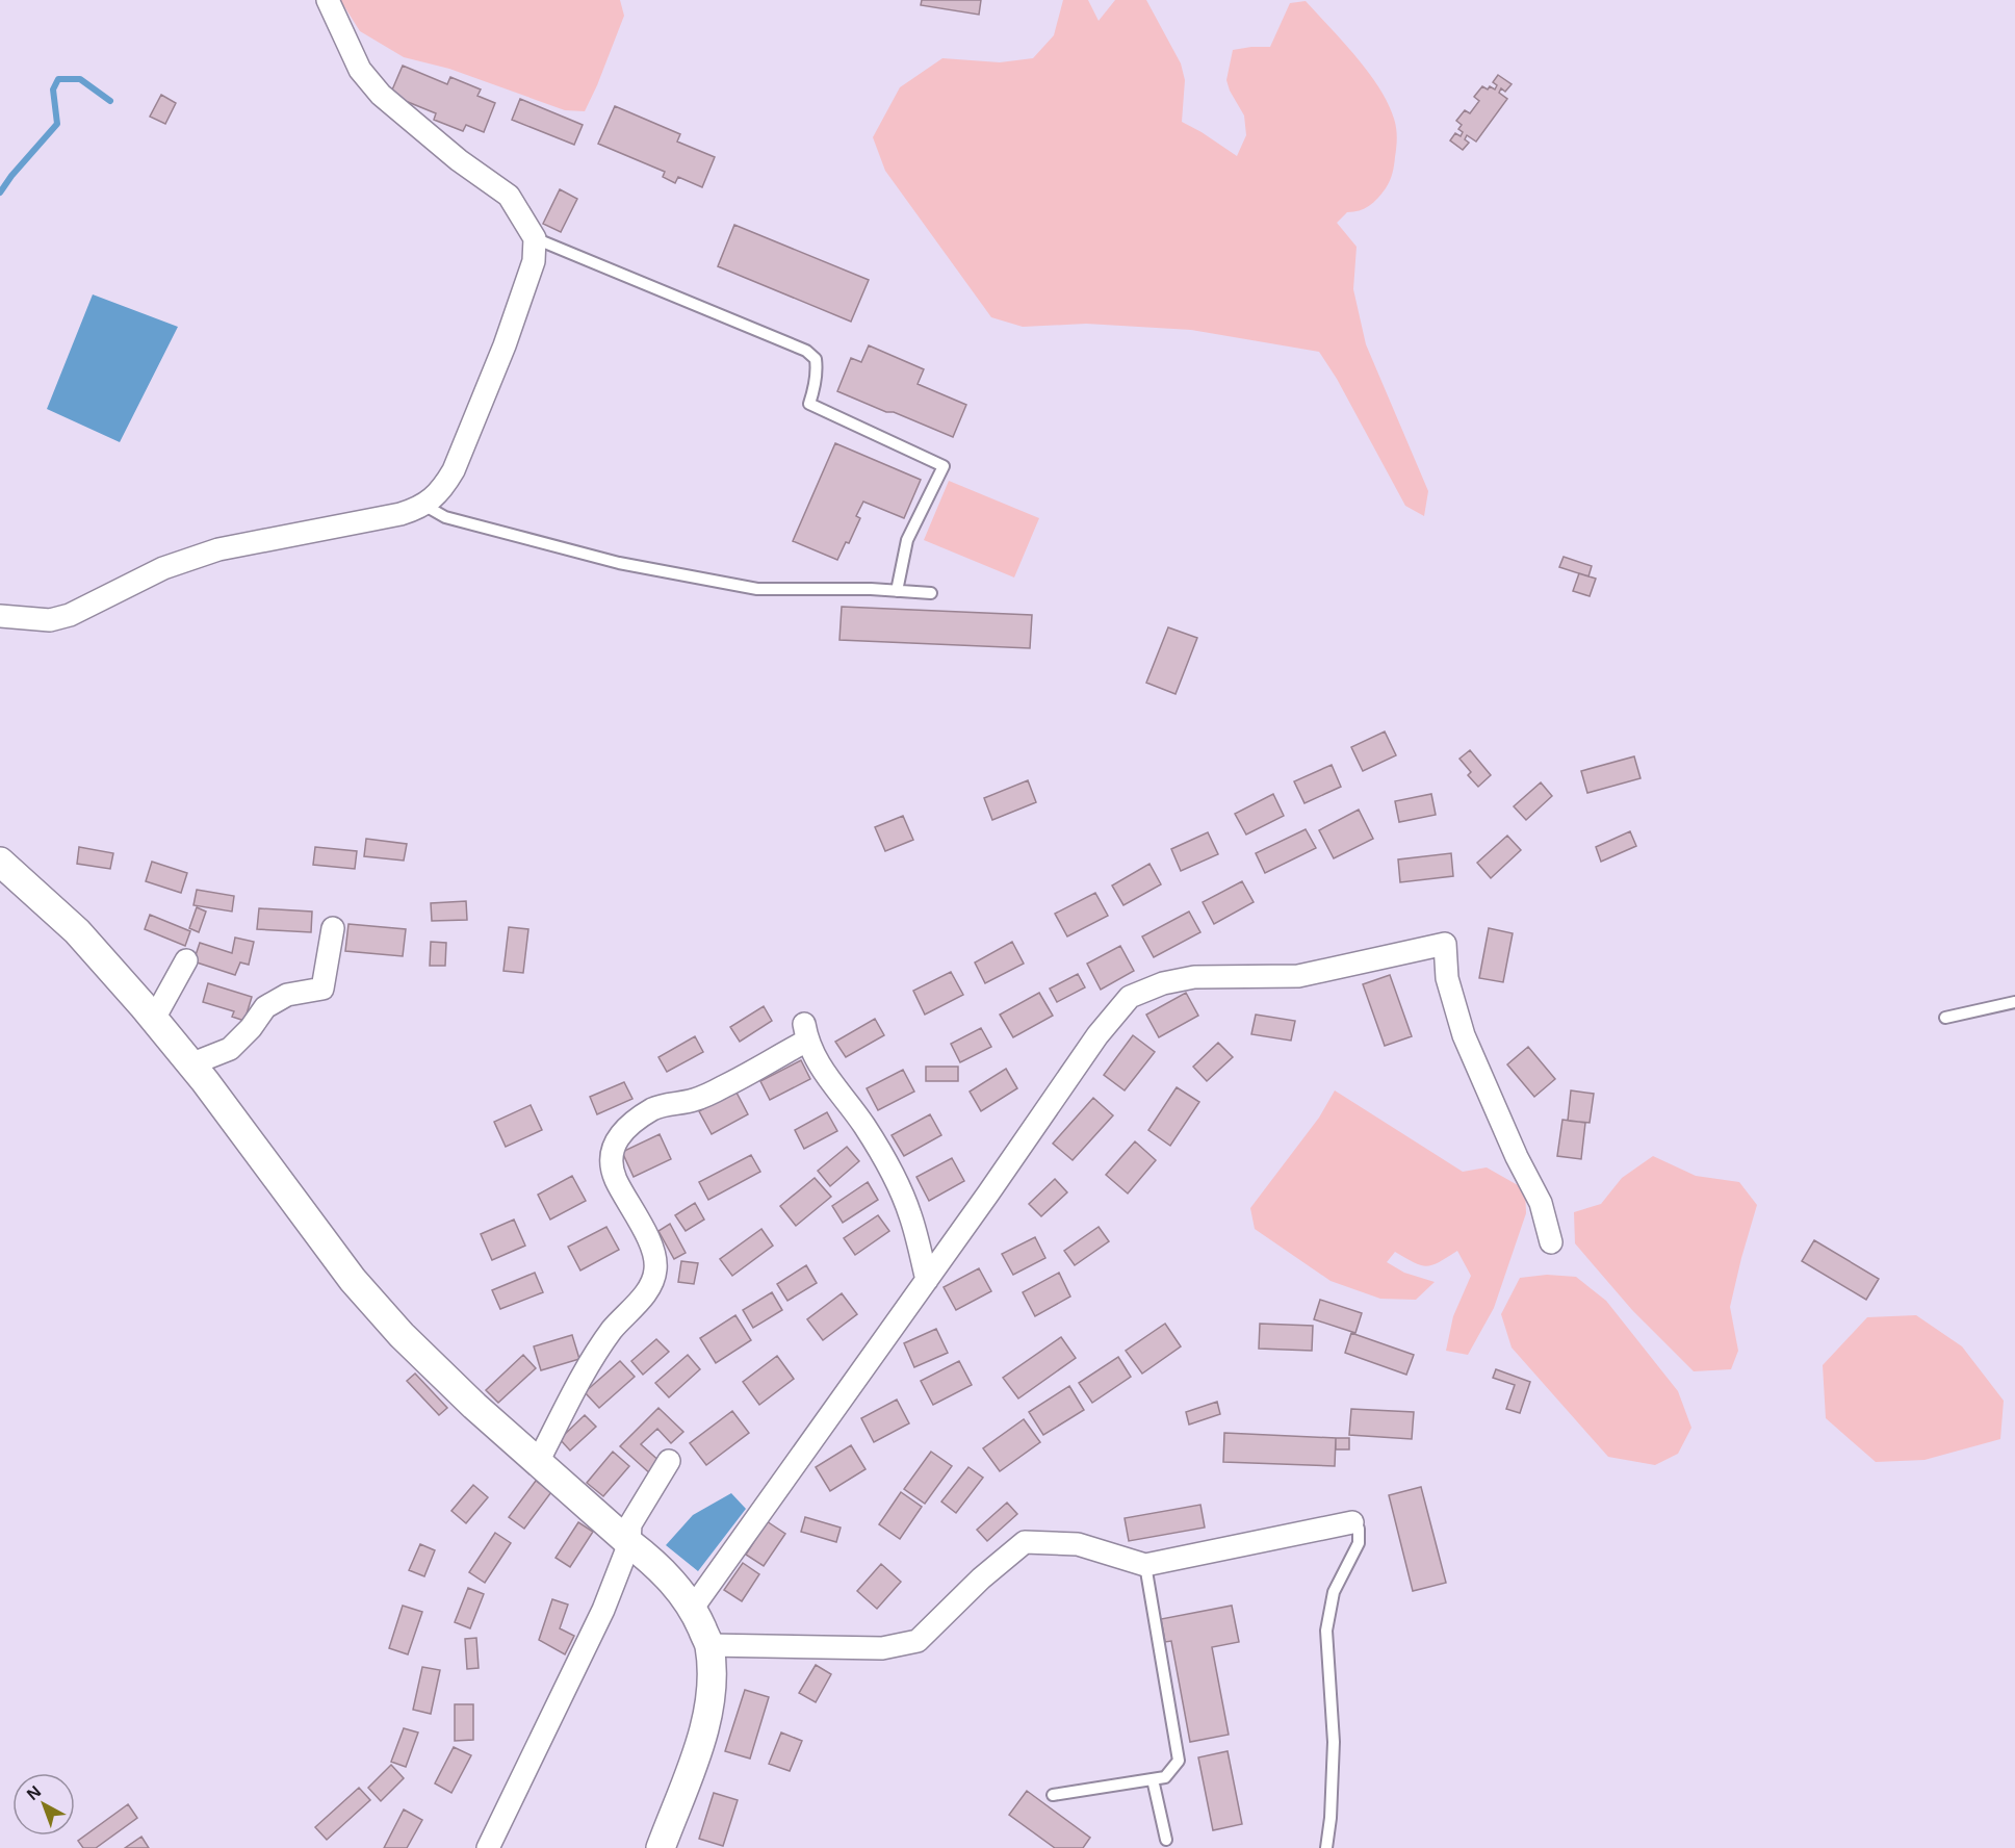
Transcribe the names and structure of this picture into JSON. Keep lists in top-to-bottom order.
{
  "north": "top left"
}
